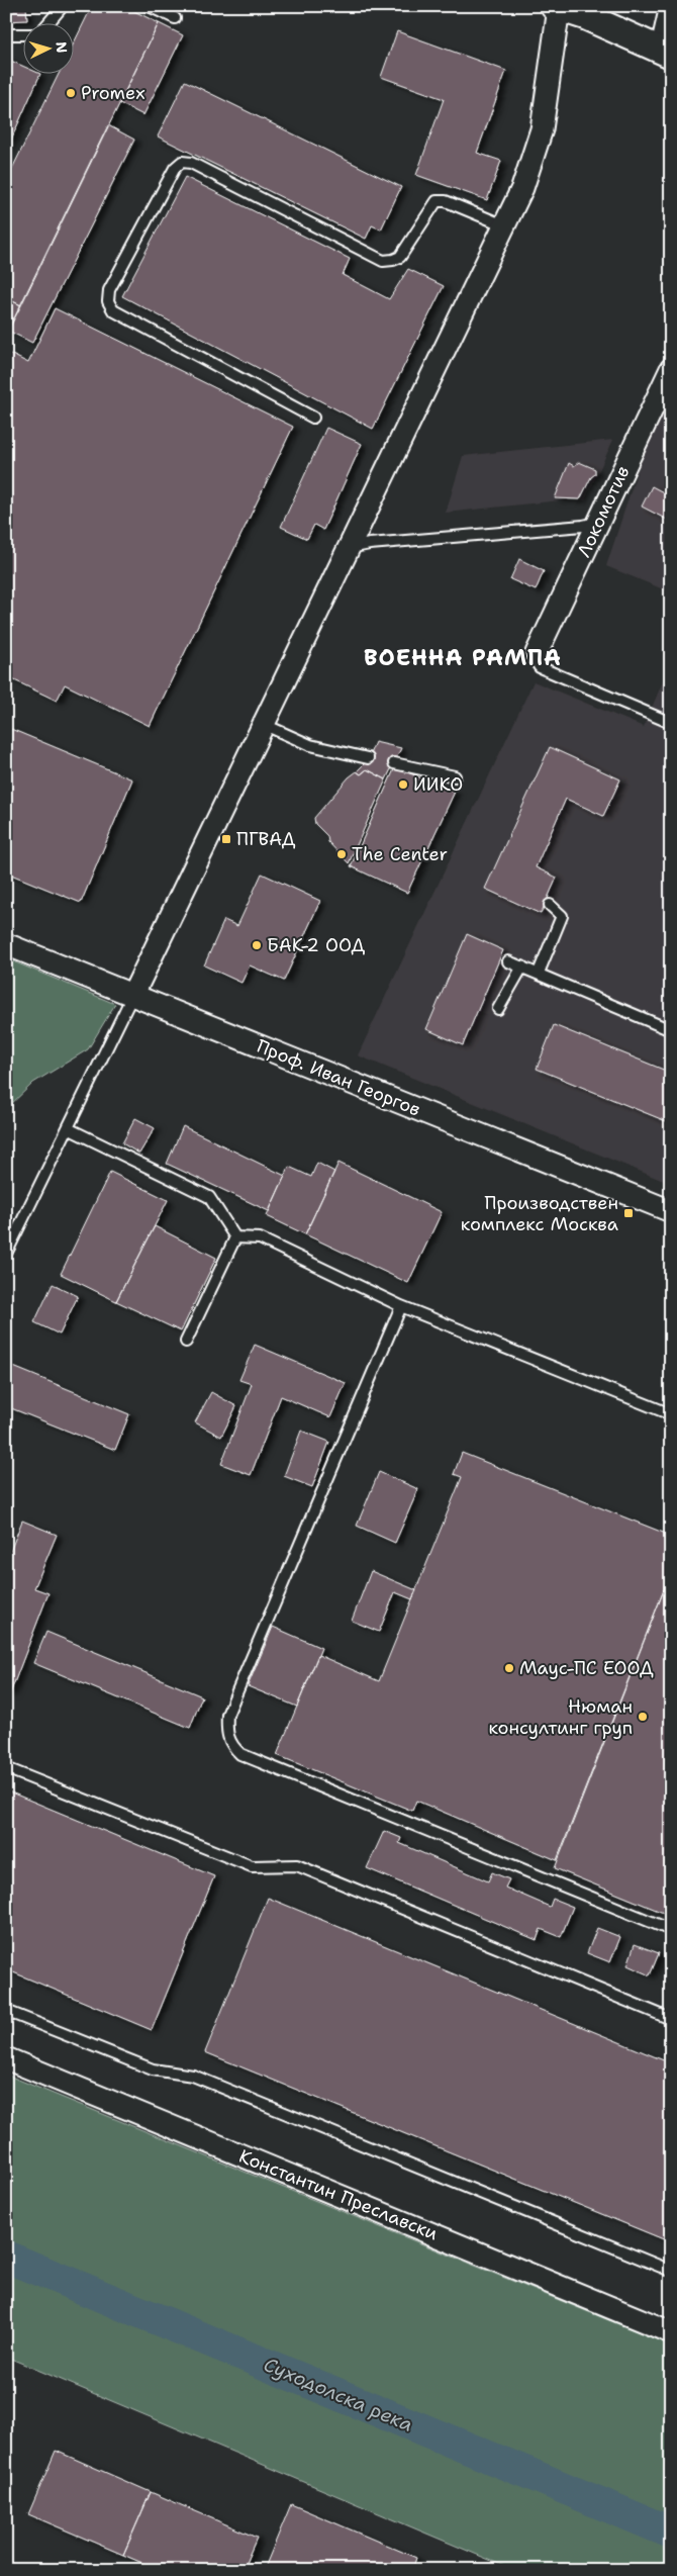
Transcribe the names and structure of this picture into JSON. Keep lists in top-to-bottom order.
{
  "streets": {
    "street": ["Локомотив", "Проф. Иван Георгов", "Константин Преславски"]
  },
  "districts": ["ВОЕННА РАМПА"],
  "water": ["Суходолска река"],
  "places": {
    "other": [
      "Promex",
      "ИИКО",
      "The Center",
      "БАК-2 ООД",
      "Маус-ПС ЕООД",
      "Нюман консултинг груп"
    ],
    "transit": ["ПГВАД", "Производствен комплекс Москва"]
  },
  "north": "right"
}
